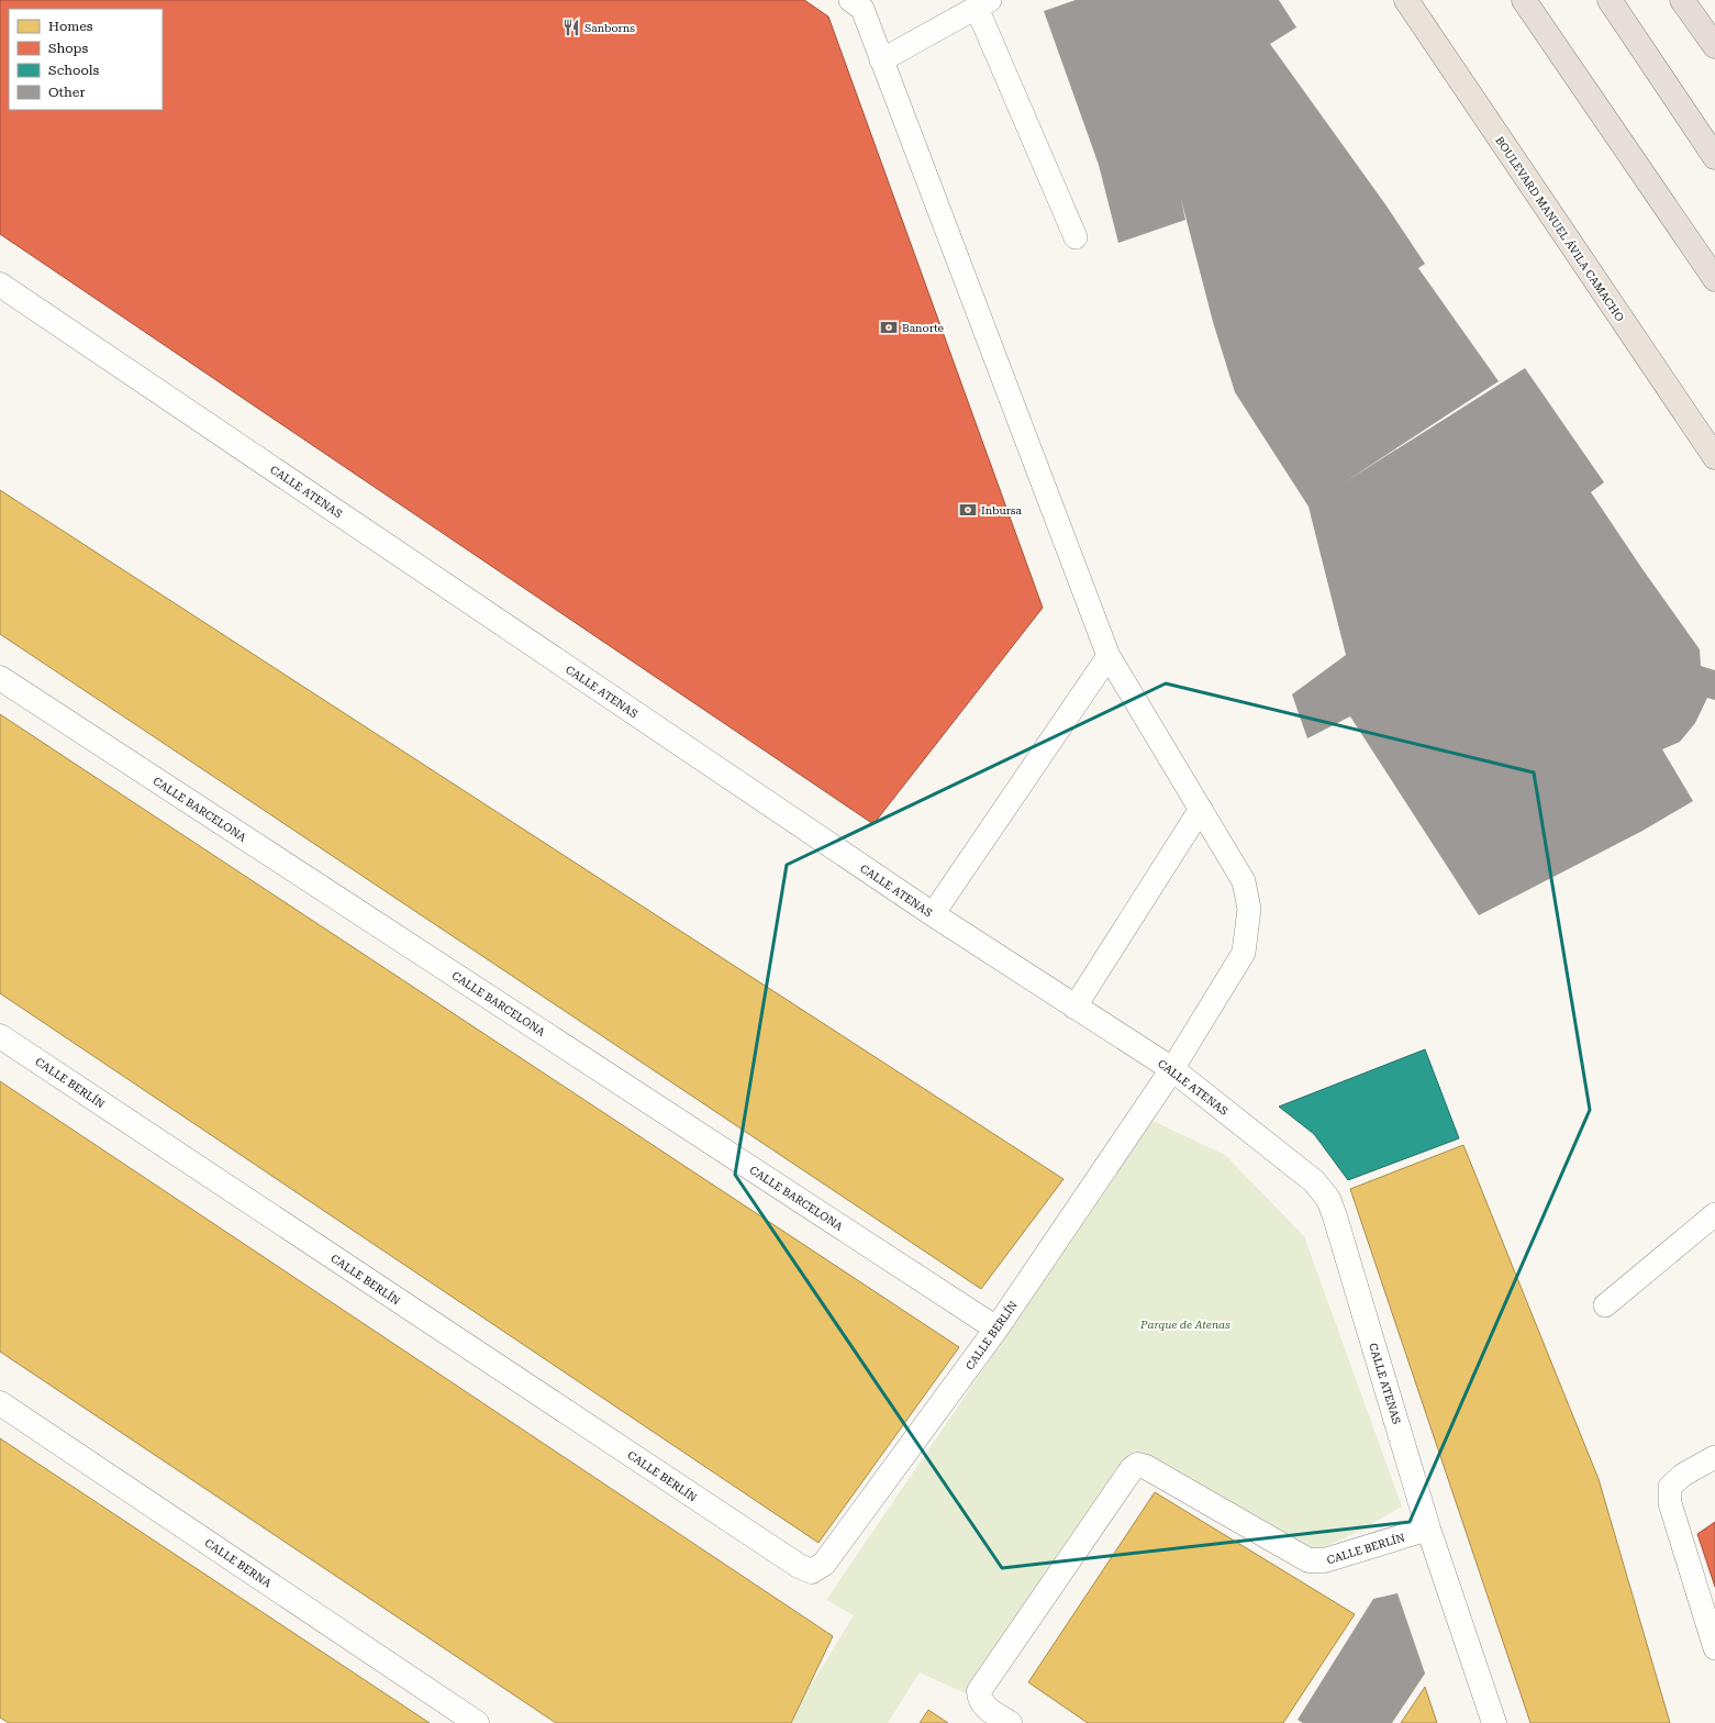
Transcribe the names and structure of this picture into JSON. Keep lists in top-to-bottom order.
{
  "streets": {
    "main road": ["BOULEVARD MANUEL ÁVILA CAMACHO"],
    "street": [
      "CALLE ATENAS",
      "CALLE BARCELONA",
      "CALLE BERLÍN",
      "CALLE BERNA"
    ]
  },
  "crossings": [
    ["CALLE ATENAS", "CALLE BERLÍN"],
    ["CALLE BARCELONA", "CALLE BERLÍN"]
  ],
  "parks": ["Parque de Atenas"],
  "places": {
    "restaurant": ["Sanborns"],
    "bank": ["Banorte", "Inbursa"]
  },
  "legend": [
    "Homes",
    "Shops",
    "Schools",
    "Other"
  ]
}
